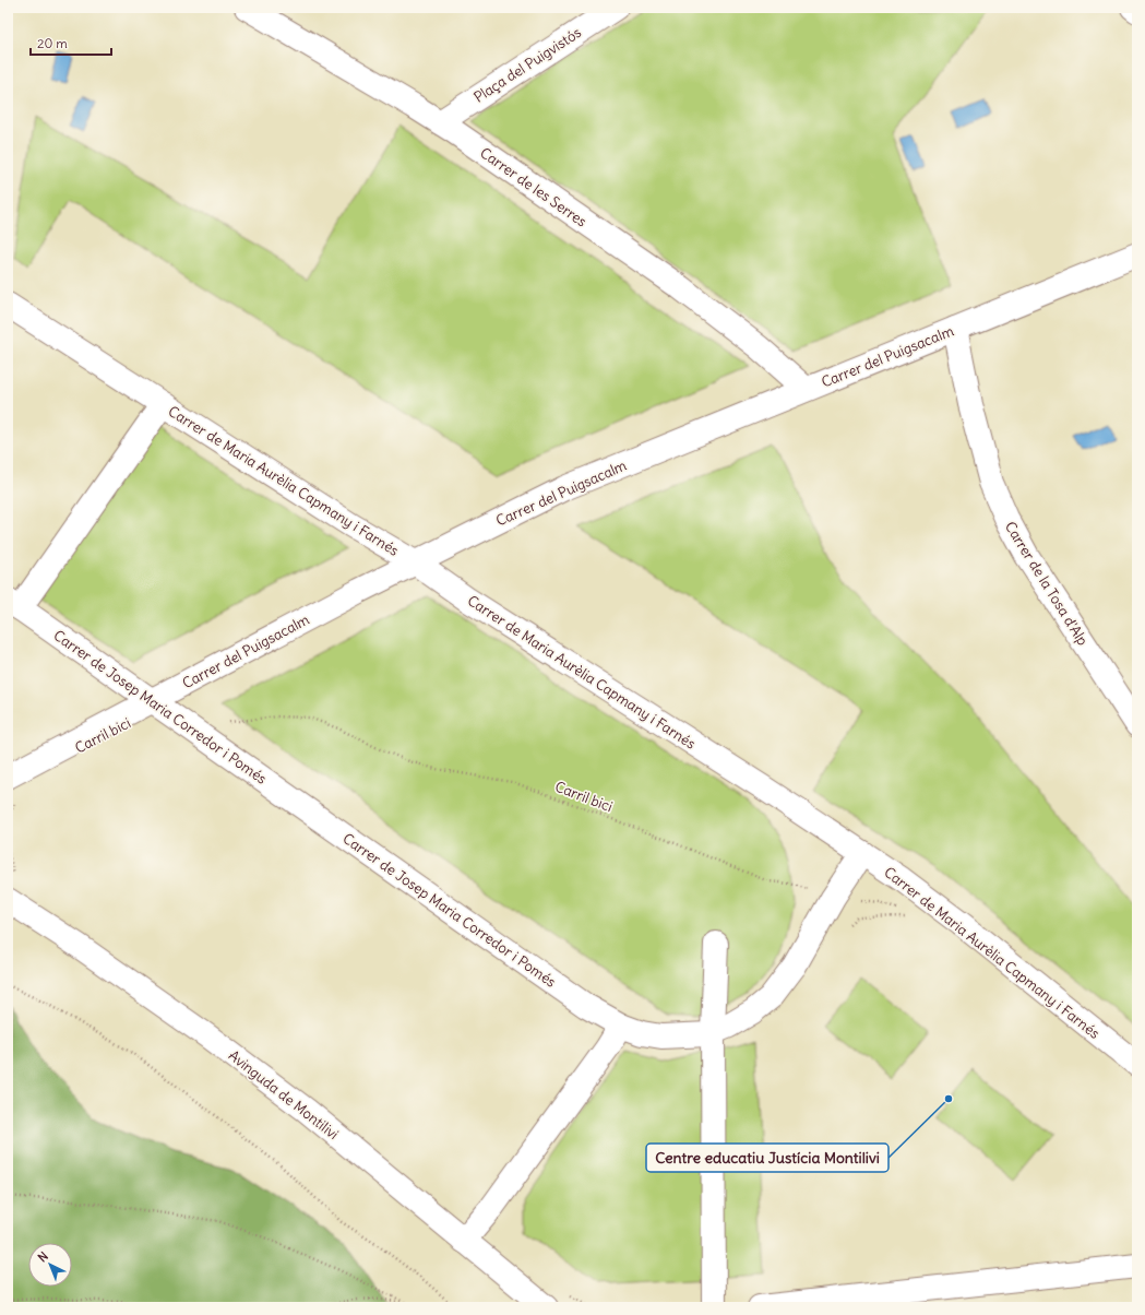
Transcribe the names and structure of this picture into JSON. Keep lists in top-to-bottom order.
{
  "streets": {
    "street": [
      "Plaça del Puigvistós",
      "Carrer de les Serres",
      "Carrer del Puigsacalm",
      "Carrer de Maria Aurèlia Capmany i Farnés",
      "Carrer de la Tosa d'Alp",
      "Carrer de Josep Maria Corredor i Pomés",
      "Avinguda de Montilivi"
    ],
    "path": ["Carril bici"]
  },
  "crossings": [
    ["Plaça del Puigvistós", "Carrer de les Serres"],
    ["Carrer de les Serres", "Carrer del Puigsacalm"],
    ["Carrer del Puigsacalm", "Carrer de Maria Aurèlia Capmany i Farnés"],
    ["Carrer del Puigsacalm", "Carrer de la Tosa d'Alp"],
    ["Carrer del Puigsacalm", "Carrer de Josep Maria Corredor i Pomés"],
    ["Carrer de Maria Aurèlia Capmany i Farnés", "Carrer de Josep Maria Corredor i Pomés"],
    ["Carrer de Josep Maria Corredor i Pomés", "Carril bici"]
  ],
  "places": ["Centre educatiu Justícia Montilivi"],
  "scale_bar": "20 m",
  "north": "top left"
}
